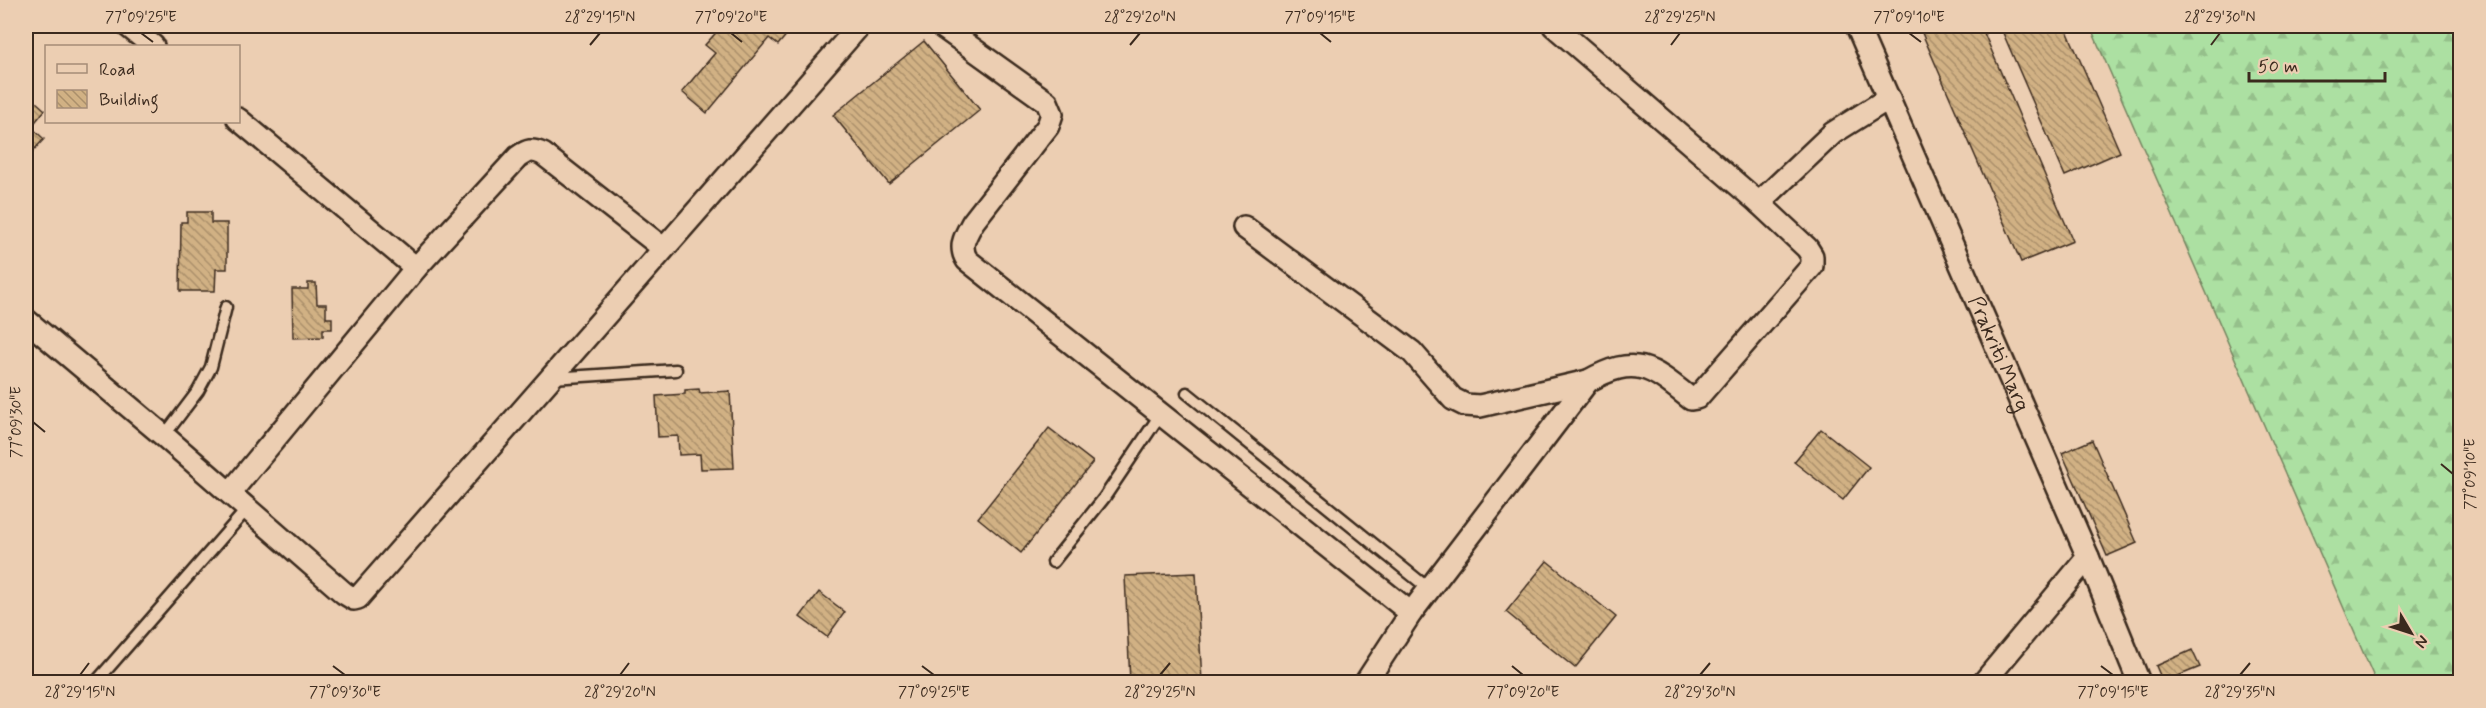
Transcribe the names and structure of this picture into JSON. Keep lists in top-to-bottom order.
{
  "streets": {
    "street": ["Prakriti Marg"]
  },
  "legend": ["Road", "Building"],
  "scale_bar": "50 m",
  "north": "bottom right",
  "coordinates": [
    "77°09'25\"E",
    "28°29'15\"N",
    "77°09'20\"E",
    "28°29'20\"N",
    "77°09'15\"E",
    "28°29'25\"N",
    "77°09'10\"E",
    "28°29'30\"N",
    "77°09'30\"E",
    "28°29'35\"N"
  ]
}
